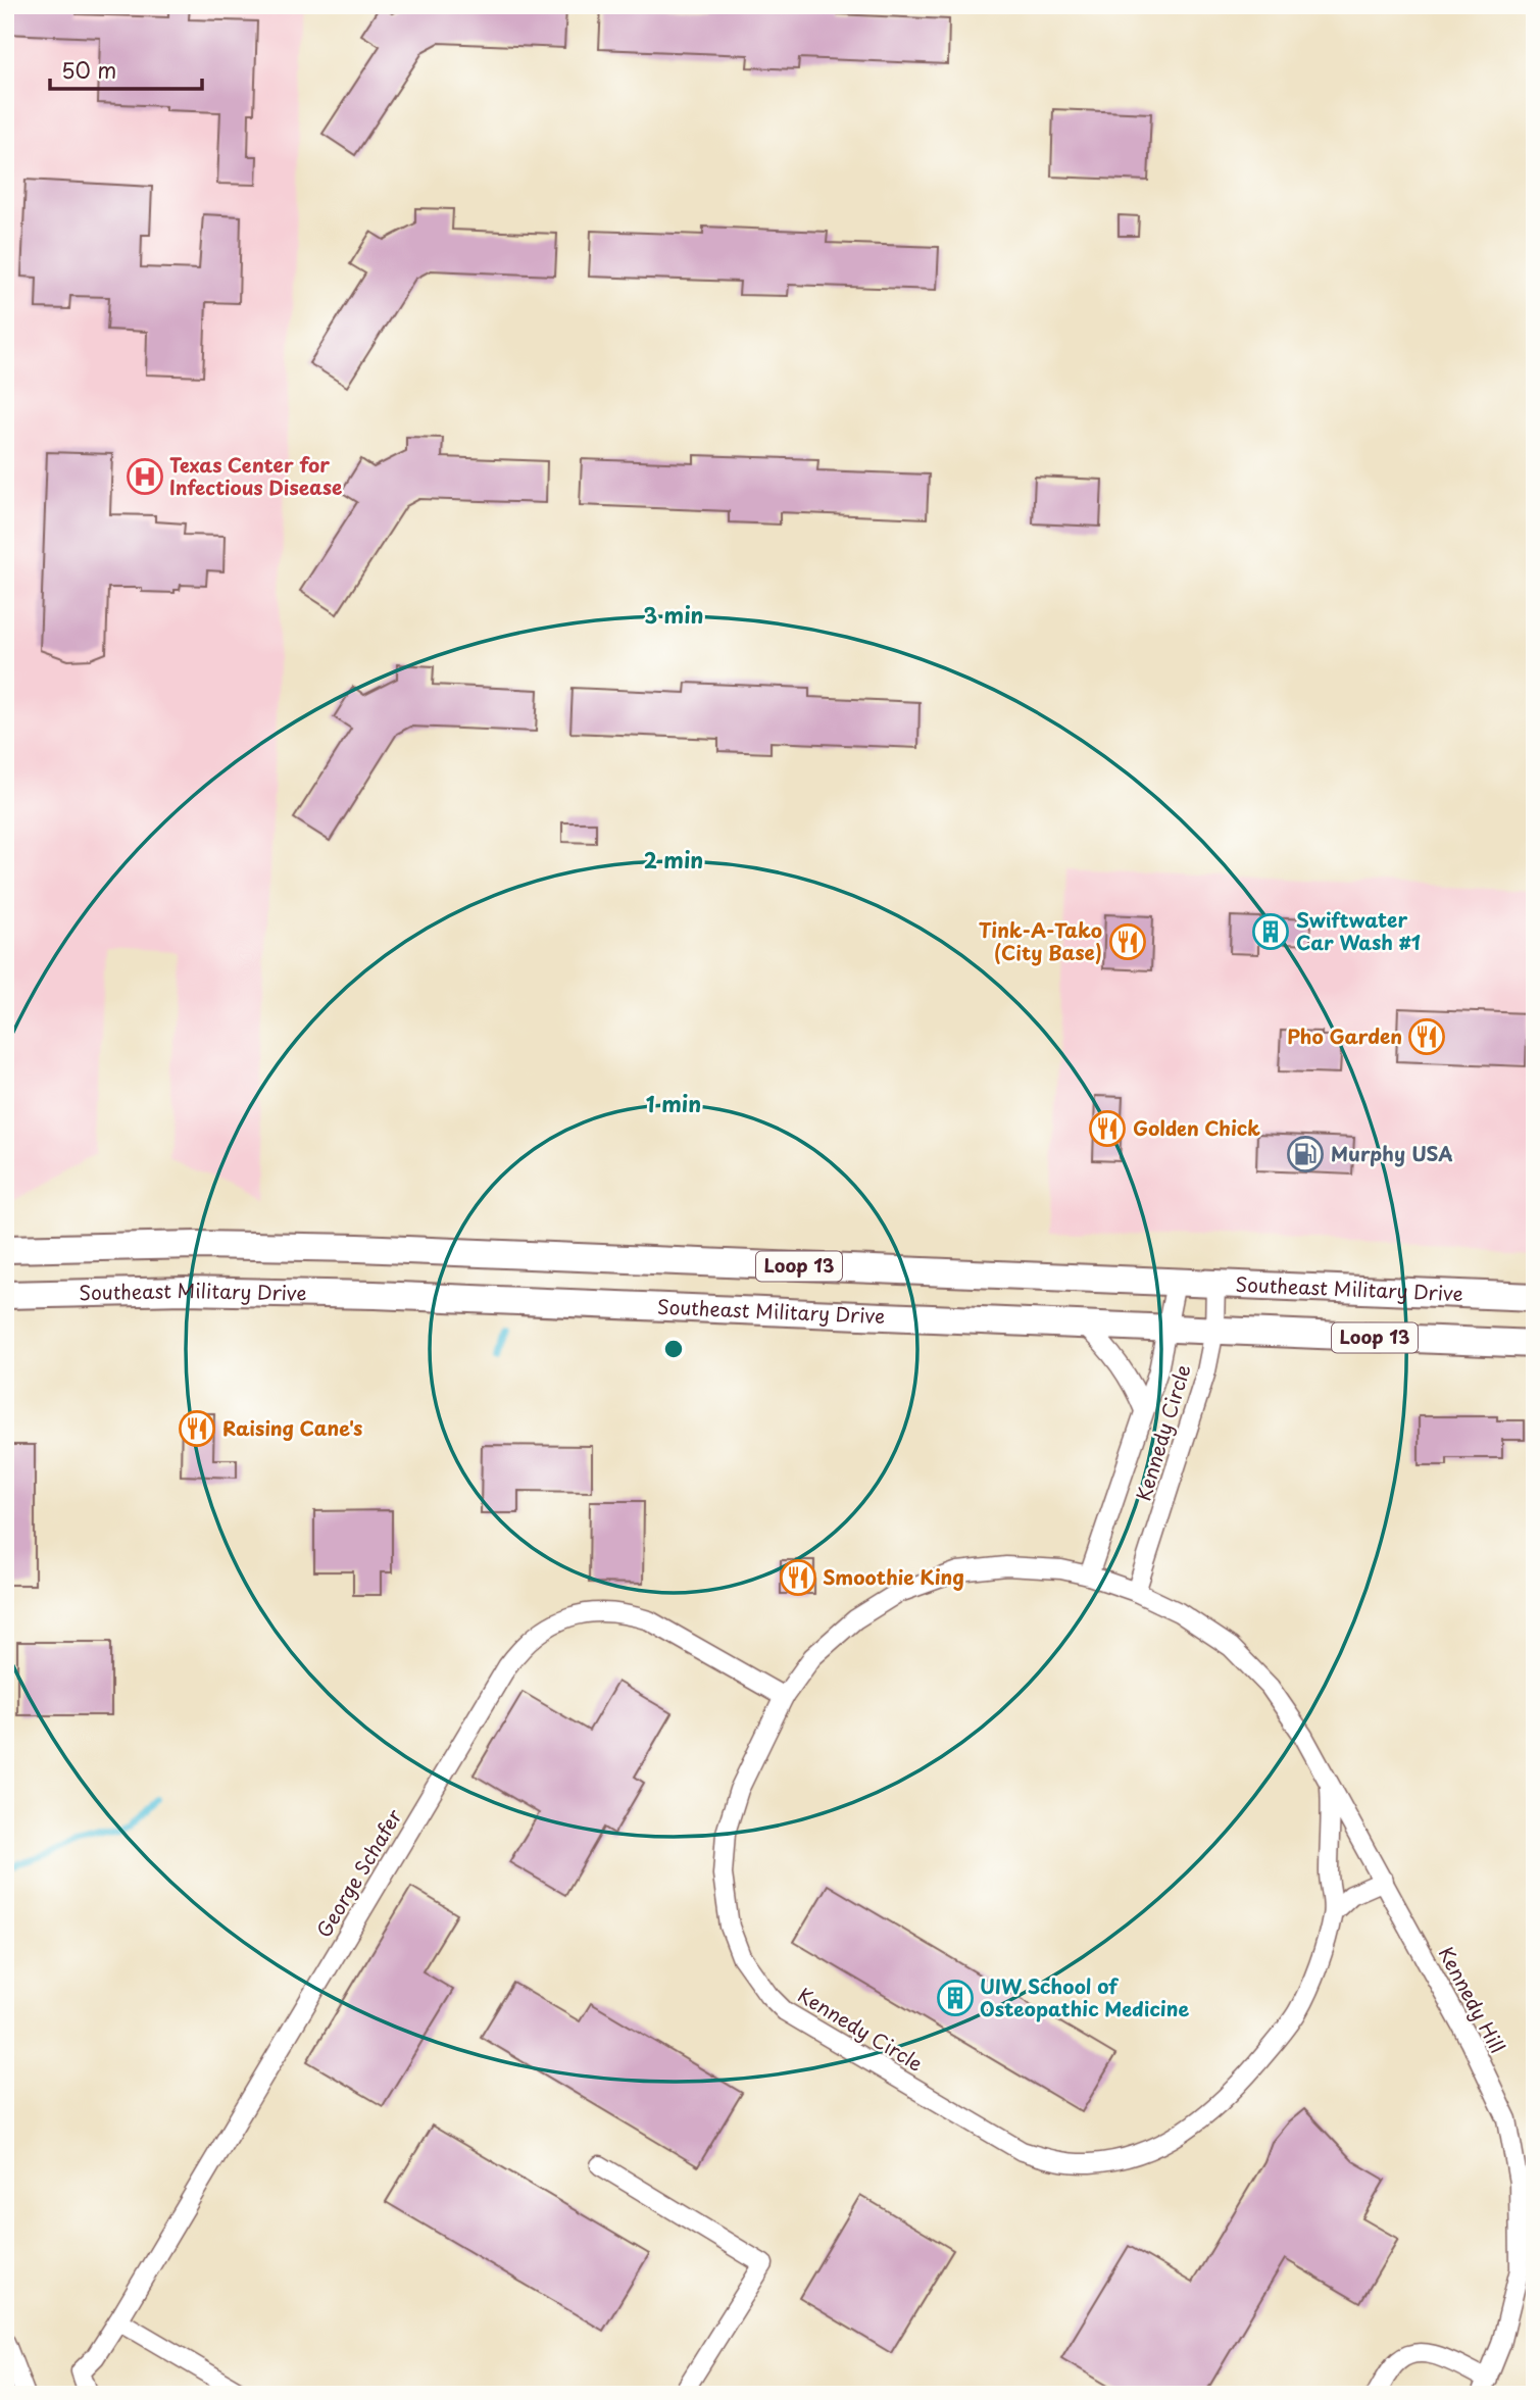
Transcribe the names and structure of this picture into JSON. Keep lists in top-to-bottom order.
{
  "streets": {
    "main road": ["Loop 13", "Southeast Military Drive"],
    "street": ["Kennedy Circle", "George Schafer", "Kennedy Hill"]
  },
  "crossings": [
    ["Southeast Military Drive", "Kennedy Circle"],
    ["Kennedy Circle", "George Schafer"],
    ["Kennedy Circle", "Kennedy Hill"]
  ],
  "places": {
    "hospital": ["Texas Center for Infectious Disease"],
    "building": ["Swiftwater Car Wash #1", "UIW School of Osteopathic Medicine"],
    "restaurant": [
      "Tink-A-Tako (City Base)",
      "Pho Garden",
      "Golden Chick",
      "Raising Cane's",
      "Smoothie King"
    ],
    "fuel station": ["Murphy USA"]
  },
  "scale_bar": "50 m",
  "rings": ["3 min", "2 min", "1 min"]
}
